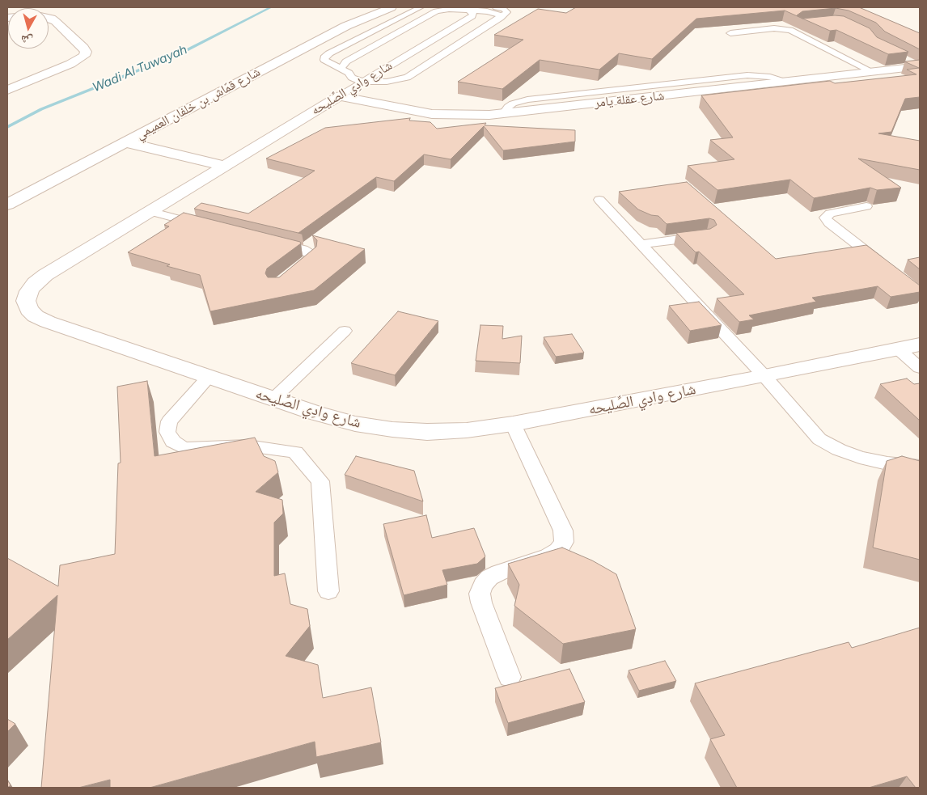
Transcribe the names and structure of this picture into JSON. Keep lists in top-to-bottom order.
{
  "streets": {
    "street": ["شارع وادِي الصِّليحه", "شارع عقلة يامر", "شارع قمّاش بن خلفان العميمي"]
  },
  "crossings": [
    ["شارع وادِي الصِّليحه", "شارع عقلة يامر"]
  ],
  "water": ["Wadi Al Tuwayah"],
  "north": "bottom"
}
